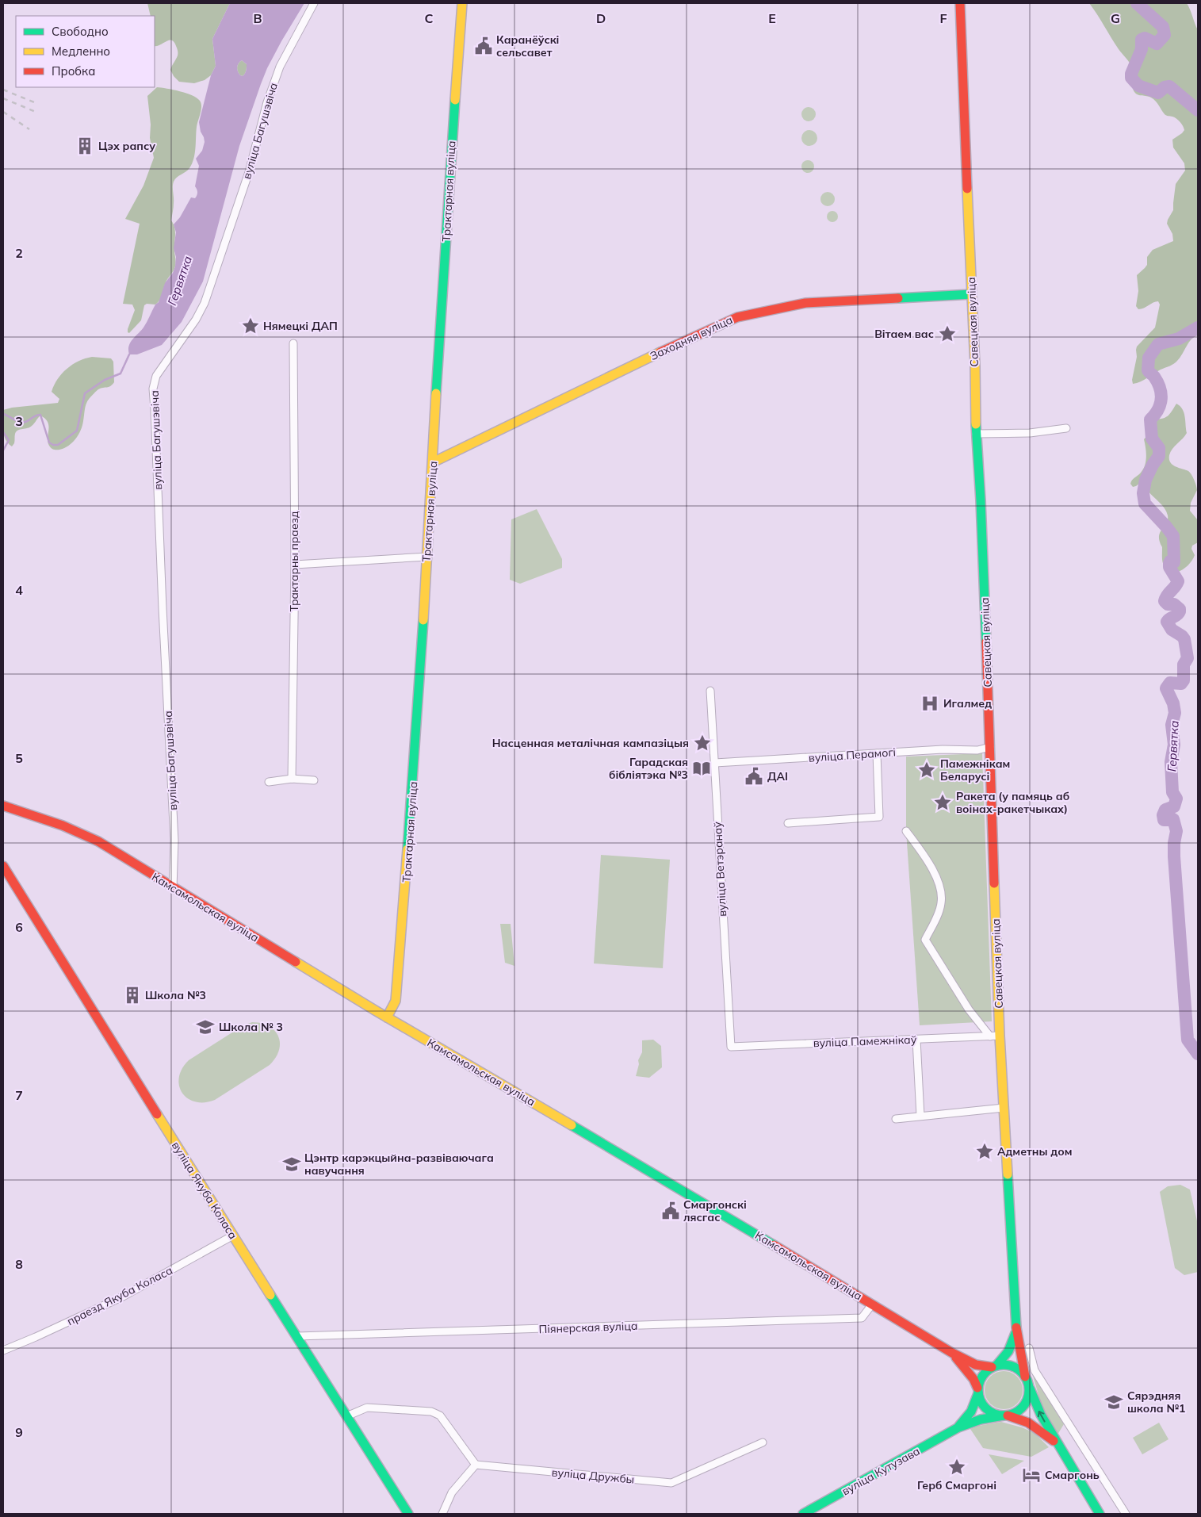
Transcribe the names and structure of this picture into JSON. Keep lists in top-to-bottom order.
{
  "streets": {
    "main road": [
      "Трактарная вуліца",
      "Савецкая вуліца",
      "Заходняя вуліца",
      "Камсамольская вуліца",
      "вуліца Якуба Коласа",
      "вуліца Кутузава"
    ],
    "street": [
      "вуліца Багушэвіча",
      "Трактарны праезд",
      "вуліца Перамогі",
      "вуліца Ветэранаў",
      "вуліца Памежнікаў",
      "праезд Якуба Коласа",
      "Піянерская вуліца",
      "вуліца Дружбы"
    ]
  },
  "crossings": [
    ["вуліца Багушэвіча", "Камсамольская вуліца"],
    ["Трактарная вуліца", "Заходняя вуліца"],
    ["Трактарная вуліца", "Камсамольская вуліца"],
    ["Савецкая вуліца", "Заходняя вуліца"],
    ["Савецкая вуліца", "вуліца Перамогі"],
    ["Савецкая вуліца", "Камсамольская вуліца"],
    ["Савецкая вуліца", "вуліца Памежнікаў"],
    ["Савецкая вуліца", "вуліца Кутузава"],
    ["вуліца Перамогі", "вуліца Ветэранаў"],
    ["вуліца Ветэранаў", "вуліца Памежнікаў"],
    ["Камсамольская вуліца", "Піянерская вуліца"],
    ["Камсамольская вуліца", "вуліца Кутузава"],
    ["вуліца Якуба Коласа", "праезд Якуба Коласа"],
    ["вуліца Якуба Коласа", "Піянерская вуліца"]
  ],
  "water": ["Гервятка"],
  "places": {
    "public building": ["Каранёўскі сельсавет", "ДАІ", "Смаргонскі лясгас"],
    "building": ["Цэх рапсу", "Школа №3"],
    "place": [
      "Нямецкі ДАП",
      "Вітаем вас",
      "Насценная металічная кампазіцыя",
      "Памежнікам Беларусі",
      "Ракета (у памяць аб воінах-ракетчыках)",
      "Адметны дом",
      "Герб Смаргоні"
    ],
    "hospital": ["Игалмед"],
    "library": ["Гарадская бібліятэка №3"],
    "school or university": ["Школа № 3", "Цэнтр карэкцыйна-развіваючага навучання", "Сярэдняя школа №1"],
    "hotel": ["Смаргонь"]
  },
  "legend": ["Свободно", "Медленно", "Пробка"],
  "grid": {
    "columns": [
      "B",
      "C",
      "D",
      "E",
      "F",
      "G"
    ],
    "rows": [
      "2",
      "3",
      "4",
      "5",
      "6",
      "7",
      "8",
      "9"
    ]
  }
}
